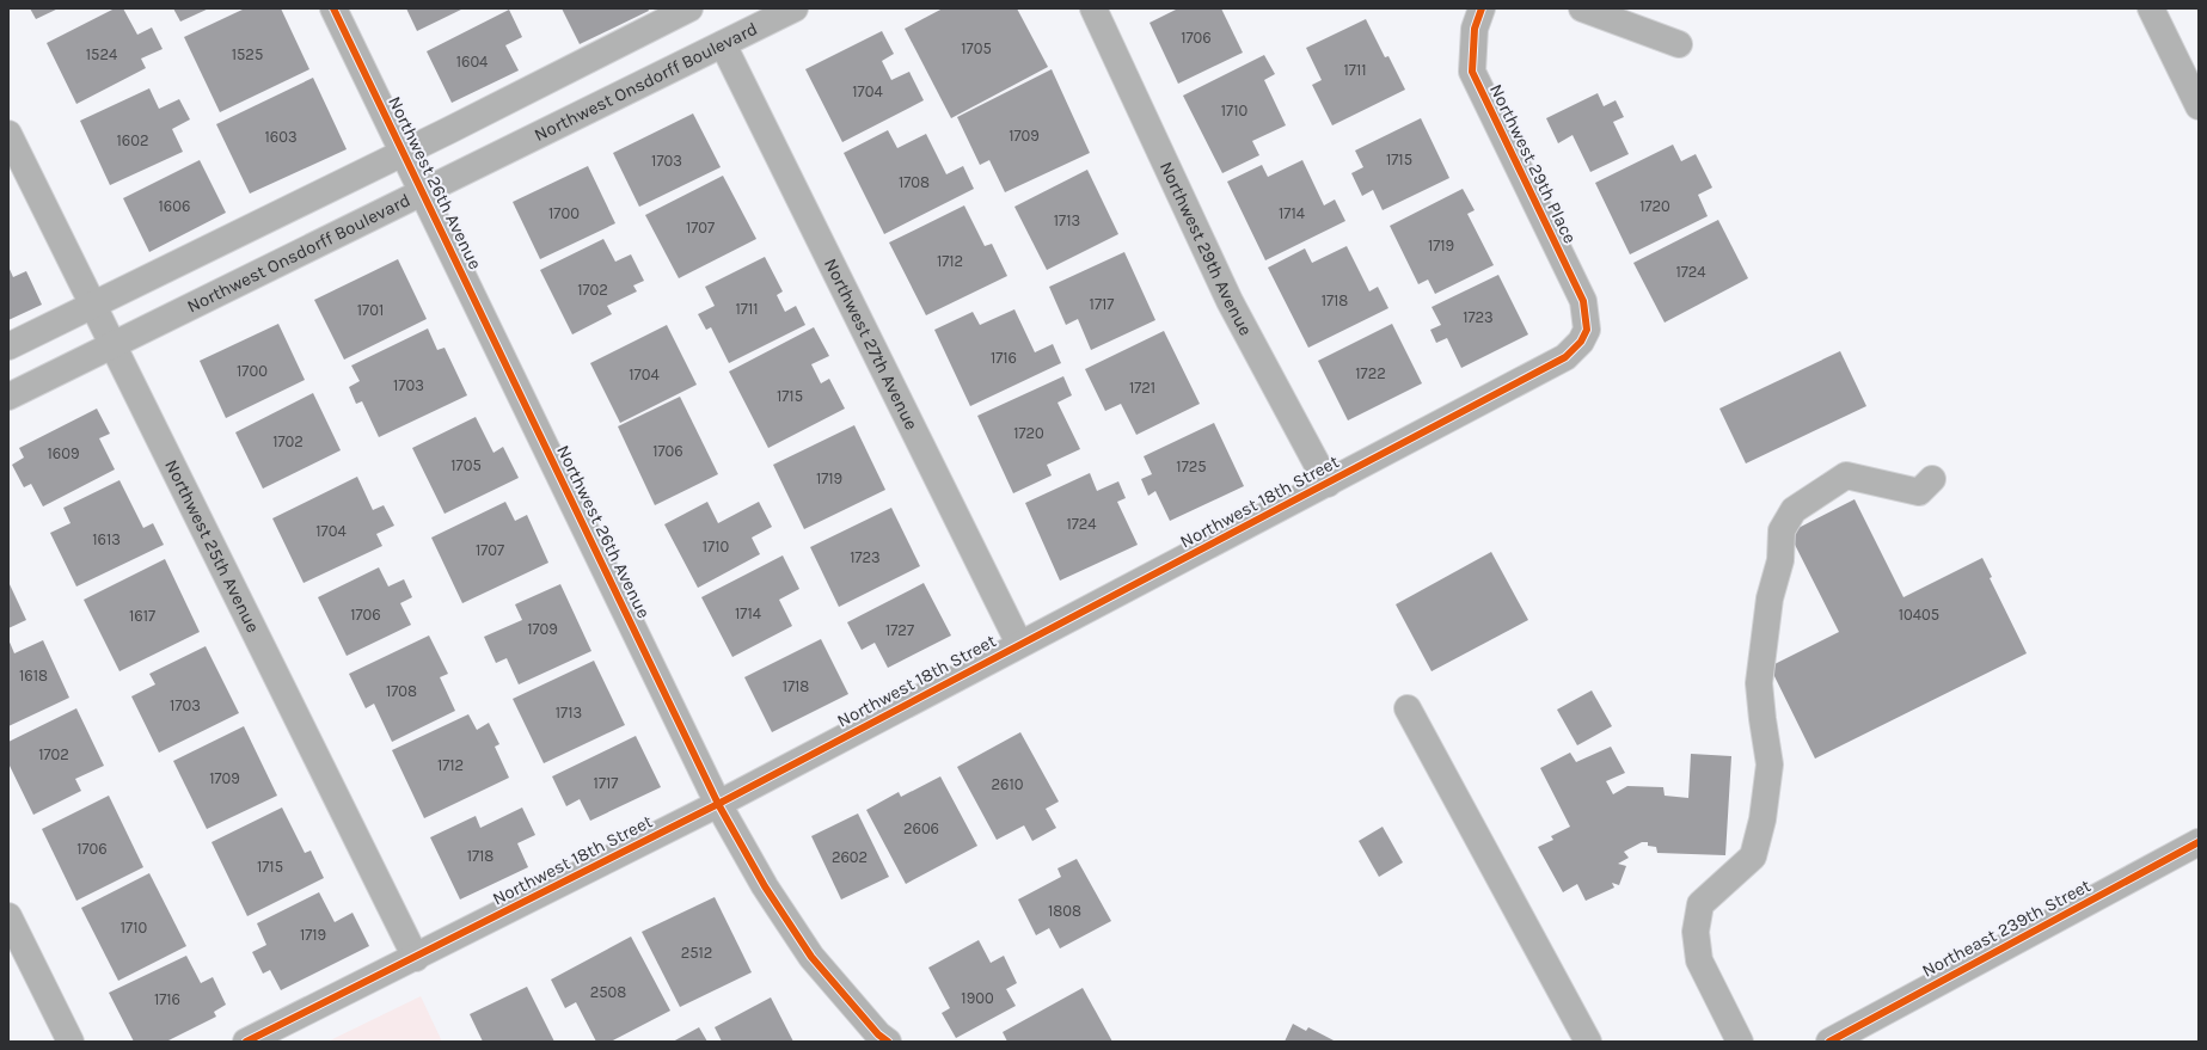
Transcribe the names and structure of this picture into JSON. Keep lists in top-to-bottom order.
{
  "streets": {
    "street": [
      "Northwest Onsdorff Boulevard",
      "Northwest 29th Place",
      "Northwest 26th Avenue",
      "Northwest 29th Avenue",
      "Northwest 27th Avenue",
      "Northwest 18th Street",
      "Northwest 25th Avenue",
      "Northeast 239th Street"
    ]
  },
  "crossings": [
    ["Northwest Onsdorff Boulevard", "Northwest 26th Avenue"],
    ["Northwest Onsdorff Boulevard", "Northwest 27th Avenue"],
    ["Northwest Onsdorff Boulevard", "Northwest 25th Avenue"],
    ["Northwest 29th Place", "Northwest 18th Street"],
    ["Northwest 26th Avenue", "Northwest 18th Street"],
    ["Northwest 29th Avenue", "Northwest 18th Street"],
    ["Northwest 27th Avenue", "Northwest 18th Street"],
    ["Northwest 18th Street", "Northwest 25th Avenue"]
  ],
  "house_numbers": [
    "1706",
    "1705",
    "1524",
    "1525",
    "1604",
    "1711",
    "1704",
    "1710",
    "1709",
    "1603",
    "1602",
    "1715",
    "1703",
    "1708",
    "1606",
    "1720",
    "1700",
    "1714",
    "1713",
    "1707",
    "1719",
    "1712",
    "1724",
    "1702",
    "1718",
    "1717",
    "1711",
    "1701",
    "1723",
    "1716",
    "1700",
    "1722",
    "1704",
    "1703",
    "1721",
    "1715",
    "1720",
    "1702",
    "1706",
    "1609",
    "1705",
    "1725",
    "1719",
    "1724",
    "1704",
    "1613",
    "1710",
    "1707",
    "1723",
    "1714",
    "1706",
    "10405",
    "1617",
    "1709",
    "1727",
    "1618",
    "1718",
    "1708",
    "1703",
    "1713",
    "1702",
    "1712",
    "1709",
    "1717",
    "2610",
    "2606",
    "1706",
    "1718",
    "2602",
    "1715",
    "1808",
    "1710",
    "1719",
    "2512",
    "2508",
    "1900",
    "1716"
  ]
}
